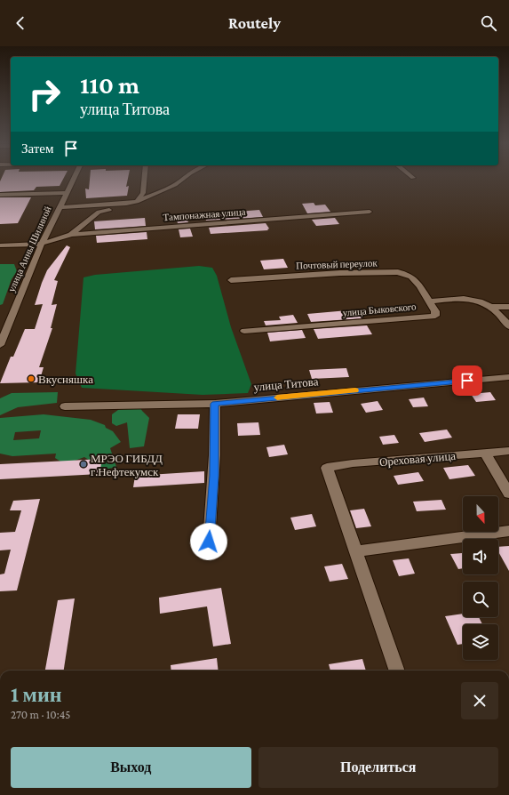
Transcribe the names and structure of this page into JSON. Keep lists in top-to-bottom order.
{
  "streets": {
    "street": [
      "Тампонажная улица",
      "улица Анны Шилиной",
      "Почтовый переулок",
      "улица Быковского",
      "улица Титова",
      "Ореховая улица"
    ]
  },
  "crossings": [
    ["Тампонажная улица", "улица Анны Шилиной"],
    ["Почтовый переулок", "улица Быковского"]
  ],
  "places": ["Вкусняшка", "МРЭО ГИБДД г.Нефтекумск"],
  "north": "bottom",
  "page": {
    "header": "Routely",
    "turn": ["110 m", "улица Титова"],
    "then": "Затем",
    "heading": ["1 мин", "270 m · 10:45"],
    "buttons": ["Выход", "Поделиться"]
  }
}
